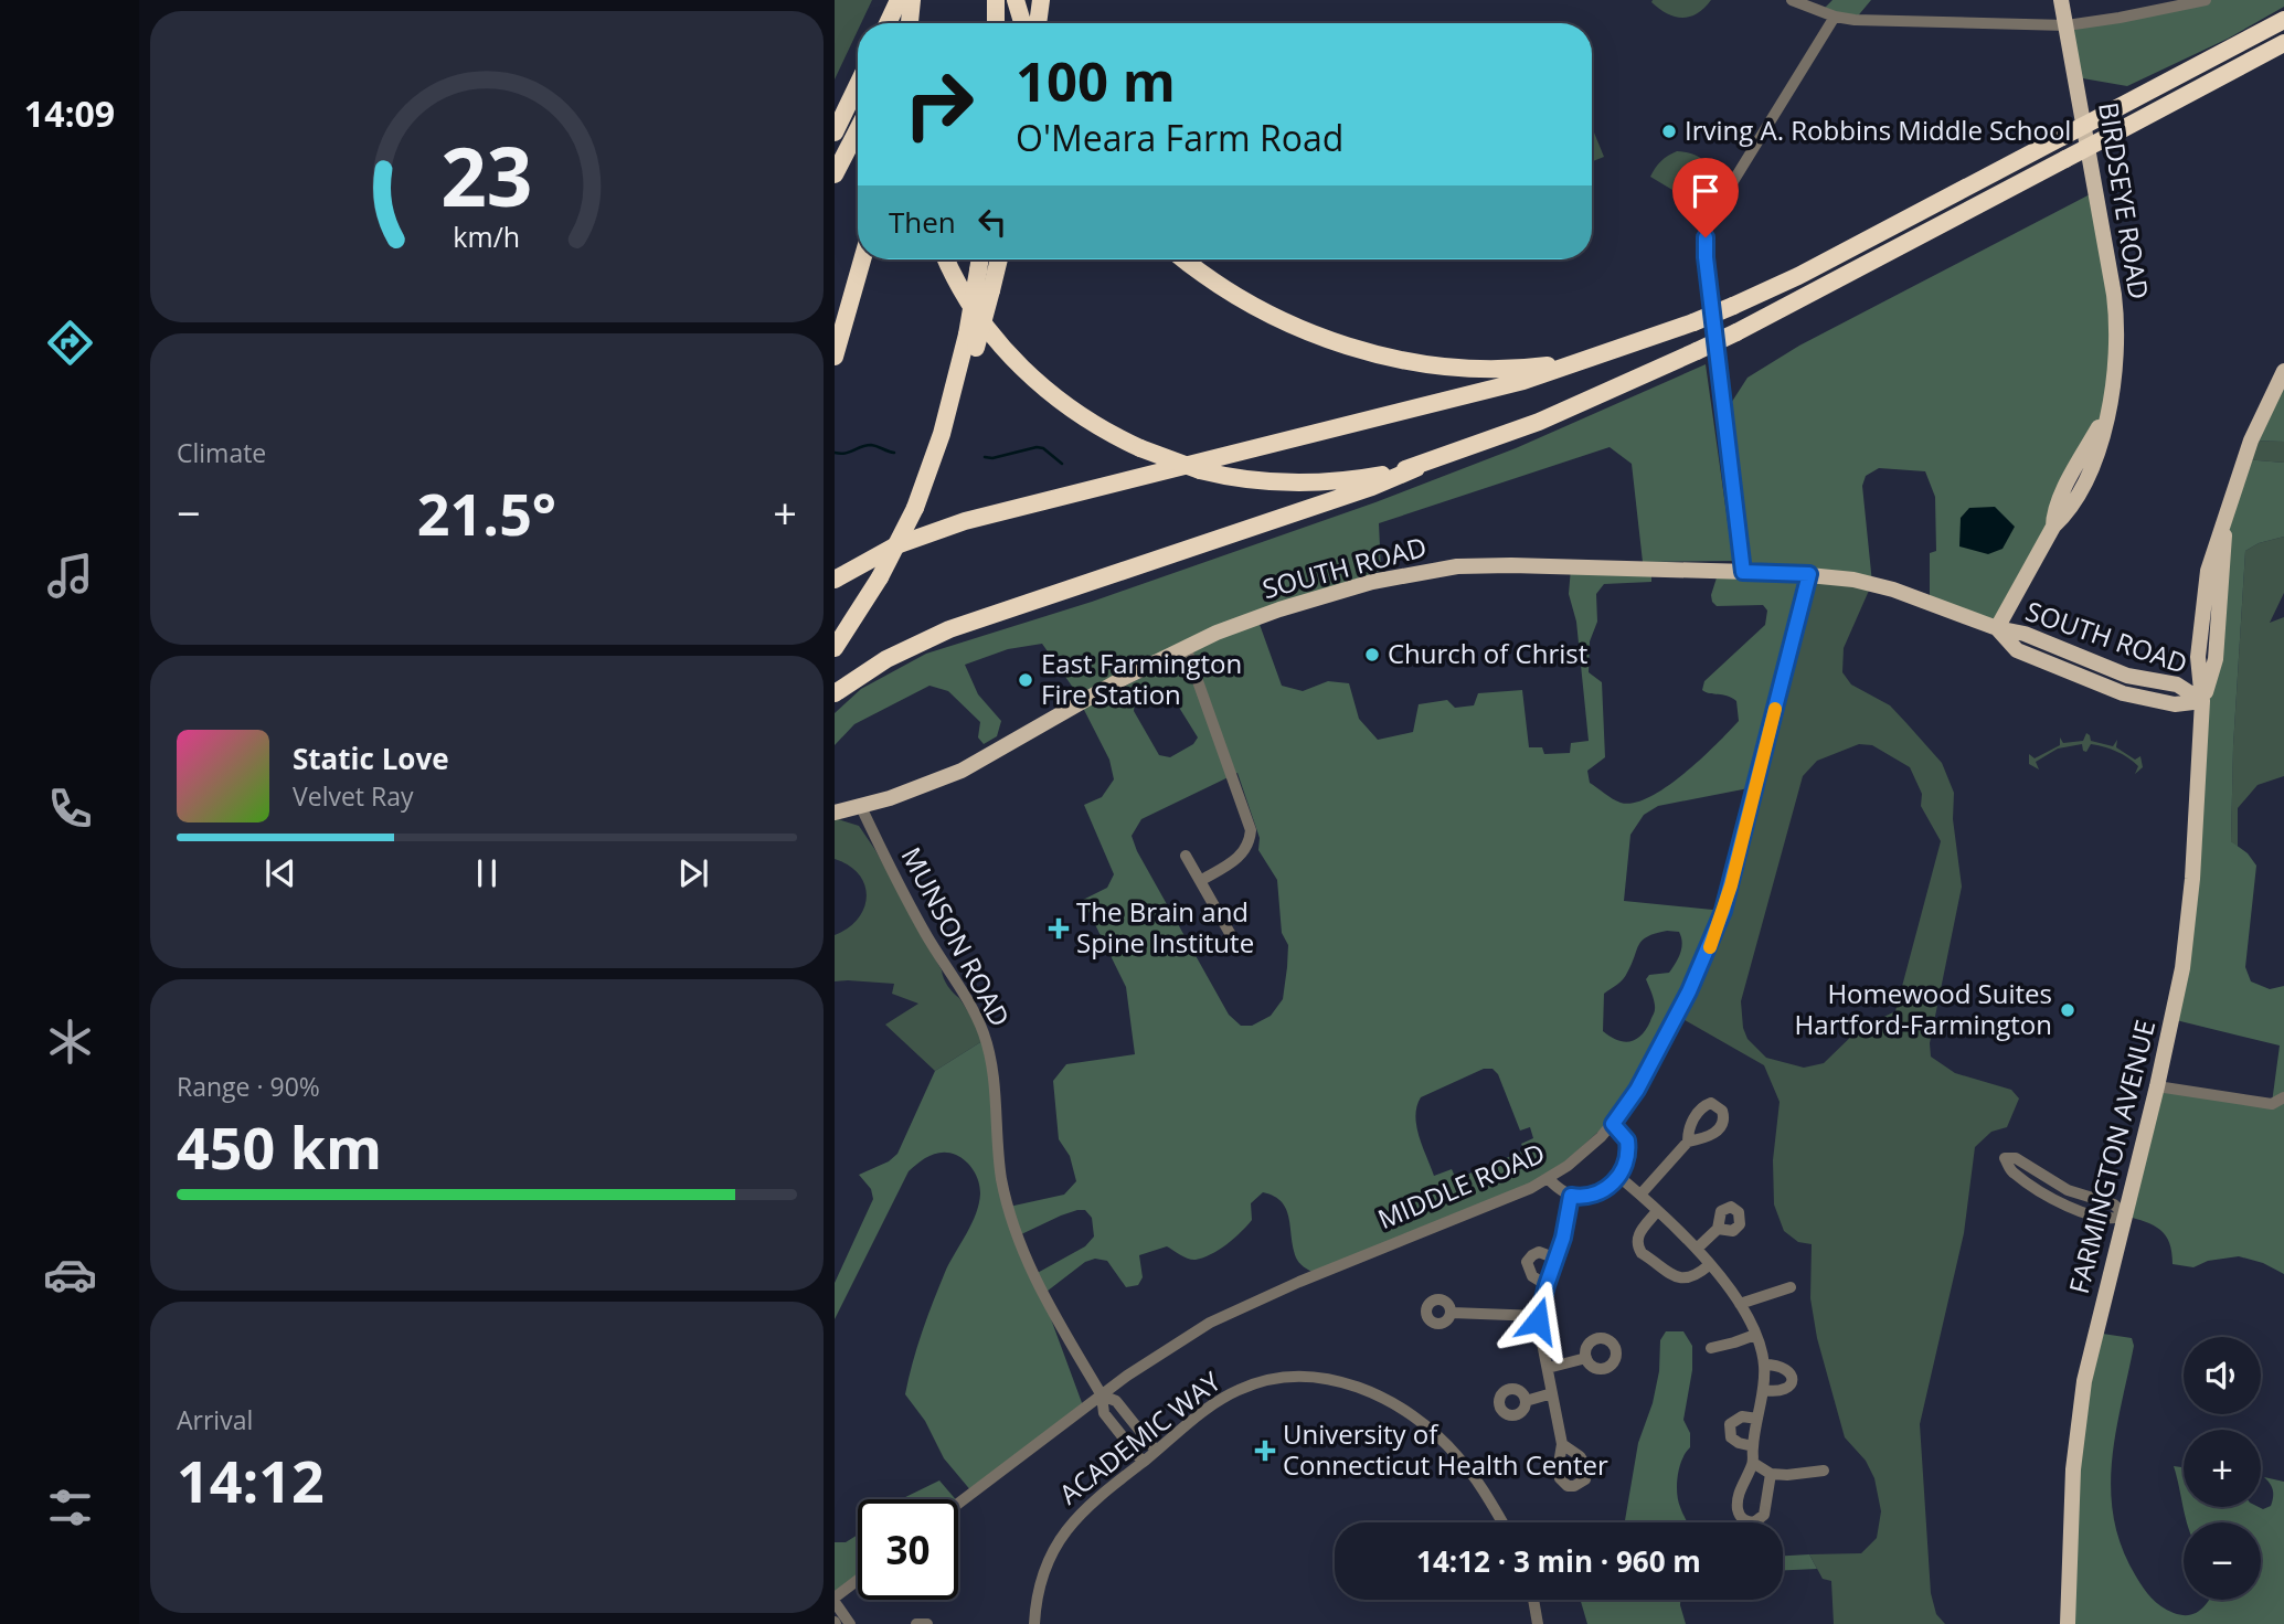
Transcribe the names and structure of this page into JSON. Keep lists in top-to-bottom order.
{
  "streets": {
    "main road": ["BIRDSEYE ROAD", "SOUTH ROAD", "FARMINGTON AVENUE"],
    "street": ["MUNSON ROAD", "MIDDLE ROAD", "ACADEMIC WAY"]
  },
  "crossings": [
    ["BIRDSEYE ROAD", "SOUTH ROAD"],
    ["SOUTH ROAD", "MUNSON ROAD"],
    ["SOUTH ROAD", "FARMINGTON AVENUE"],
    ["SOUTH ROAD", "MIDDLE ROAD"],
    ["MUNSON ROAD", "MIDDLE ROAD"],
    ["MUNSON ROAD", "ACADEMIC WAY"]
  ],
  "places": {
    "other": [
      "Irving A. Robbins Middle School",
      "Church of Christ",
      "East Farmington Fire Station",
      "Homewood Suites Hartford-Farmington"
    ],
    "health": ["The Brain and Spine Institute", "University of Connecticut Health Center"]
  },
  "page": {
    "tabs": "14:09",
    "turn": ["100 m", "O'Meara Farm Road"],
    "then": "Then",
    "tile": [
      "Climate",
      ["Range · 90%", "450 km"],
      ["Arrival", "14:12"]
    ],
    "heat": ["−", "21.5°", "+"],
    "song": ["Static Love", "Velvet Ray"],
    "map_buttons": ["+", "−"],
    "limit": "30",
    "trip": "14:12 · 3 min · 960 m",
    "gauge": ["23", "km/h"]
  }
}
